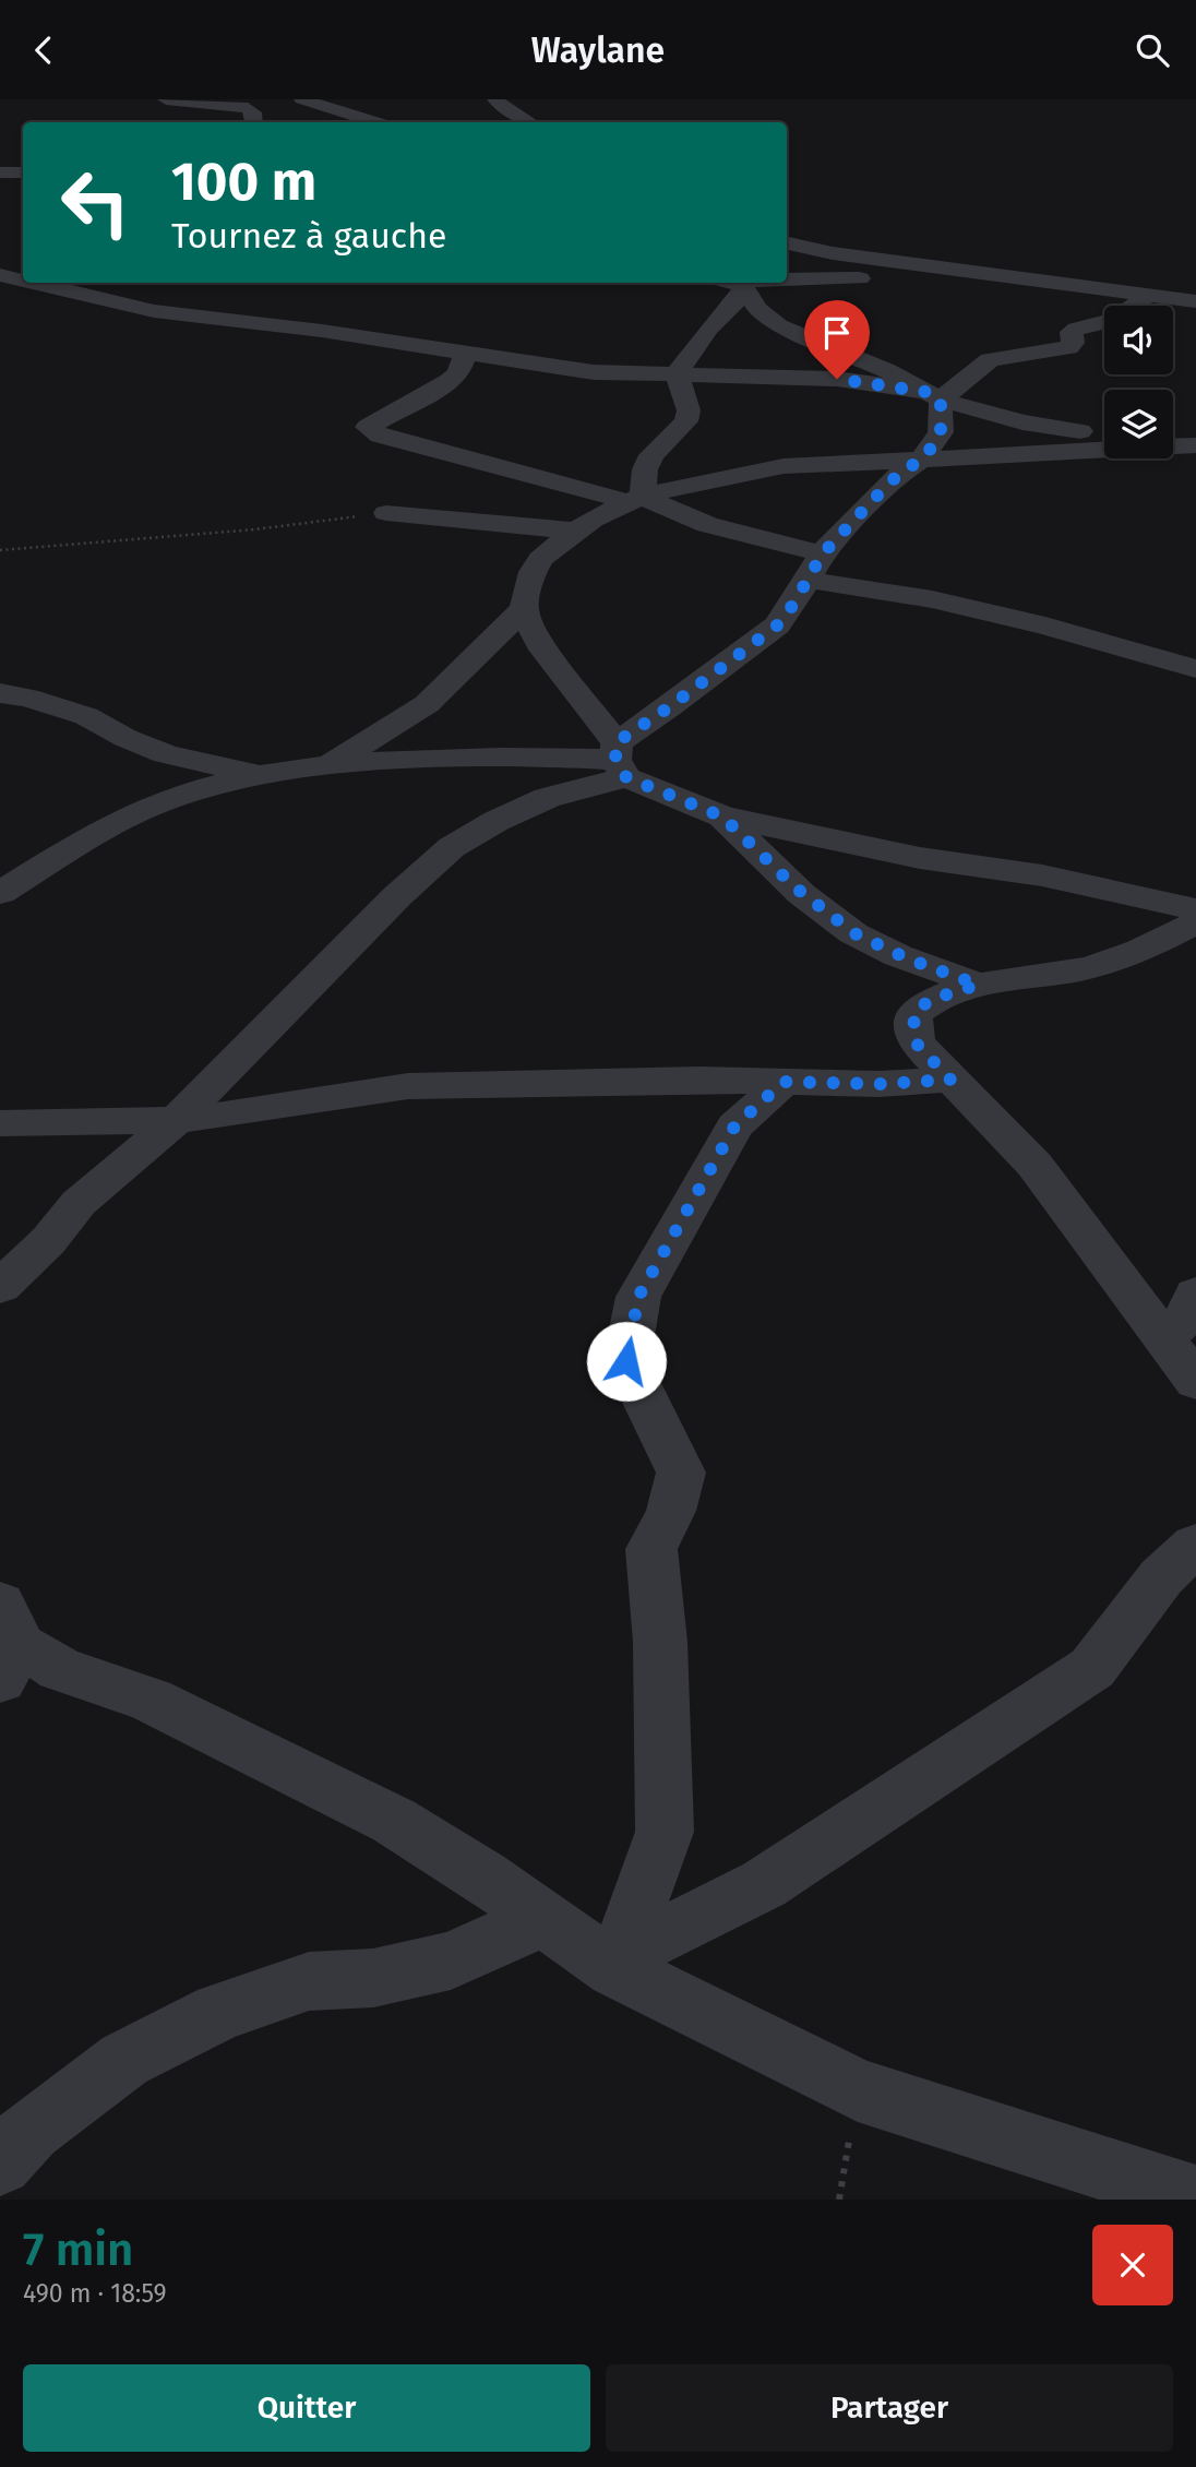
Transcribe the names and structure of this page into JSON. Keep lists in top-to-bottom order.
{
  "page": {
    "header": "Waylane",
    "turn": ["100 m", "Tournez à gauche"],
    "heading": ["7 min", "490 m · 18:59"],
    "buttons": ["Quitter", "Partager"]
  }
}
